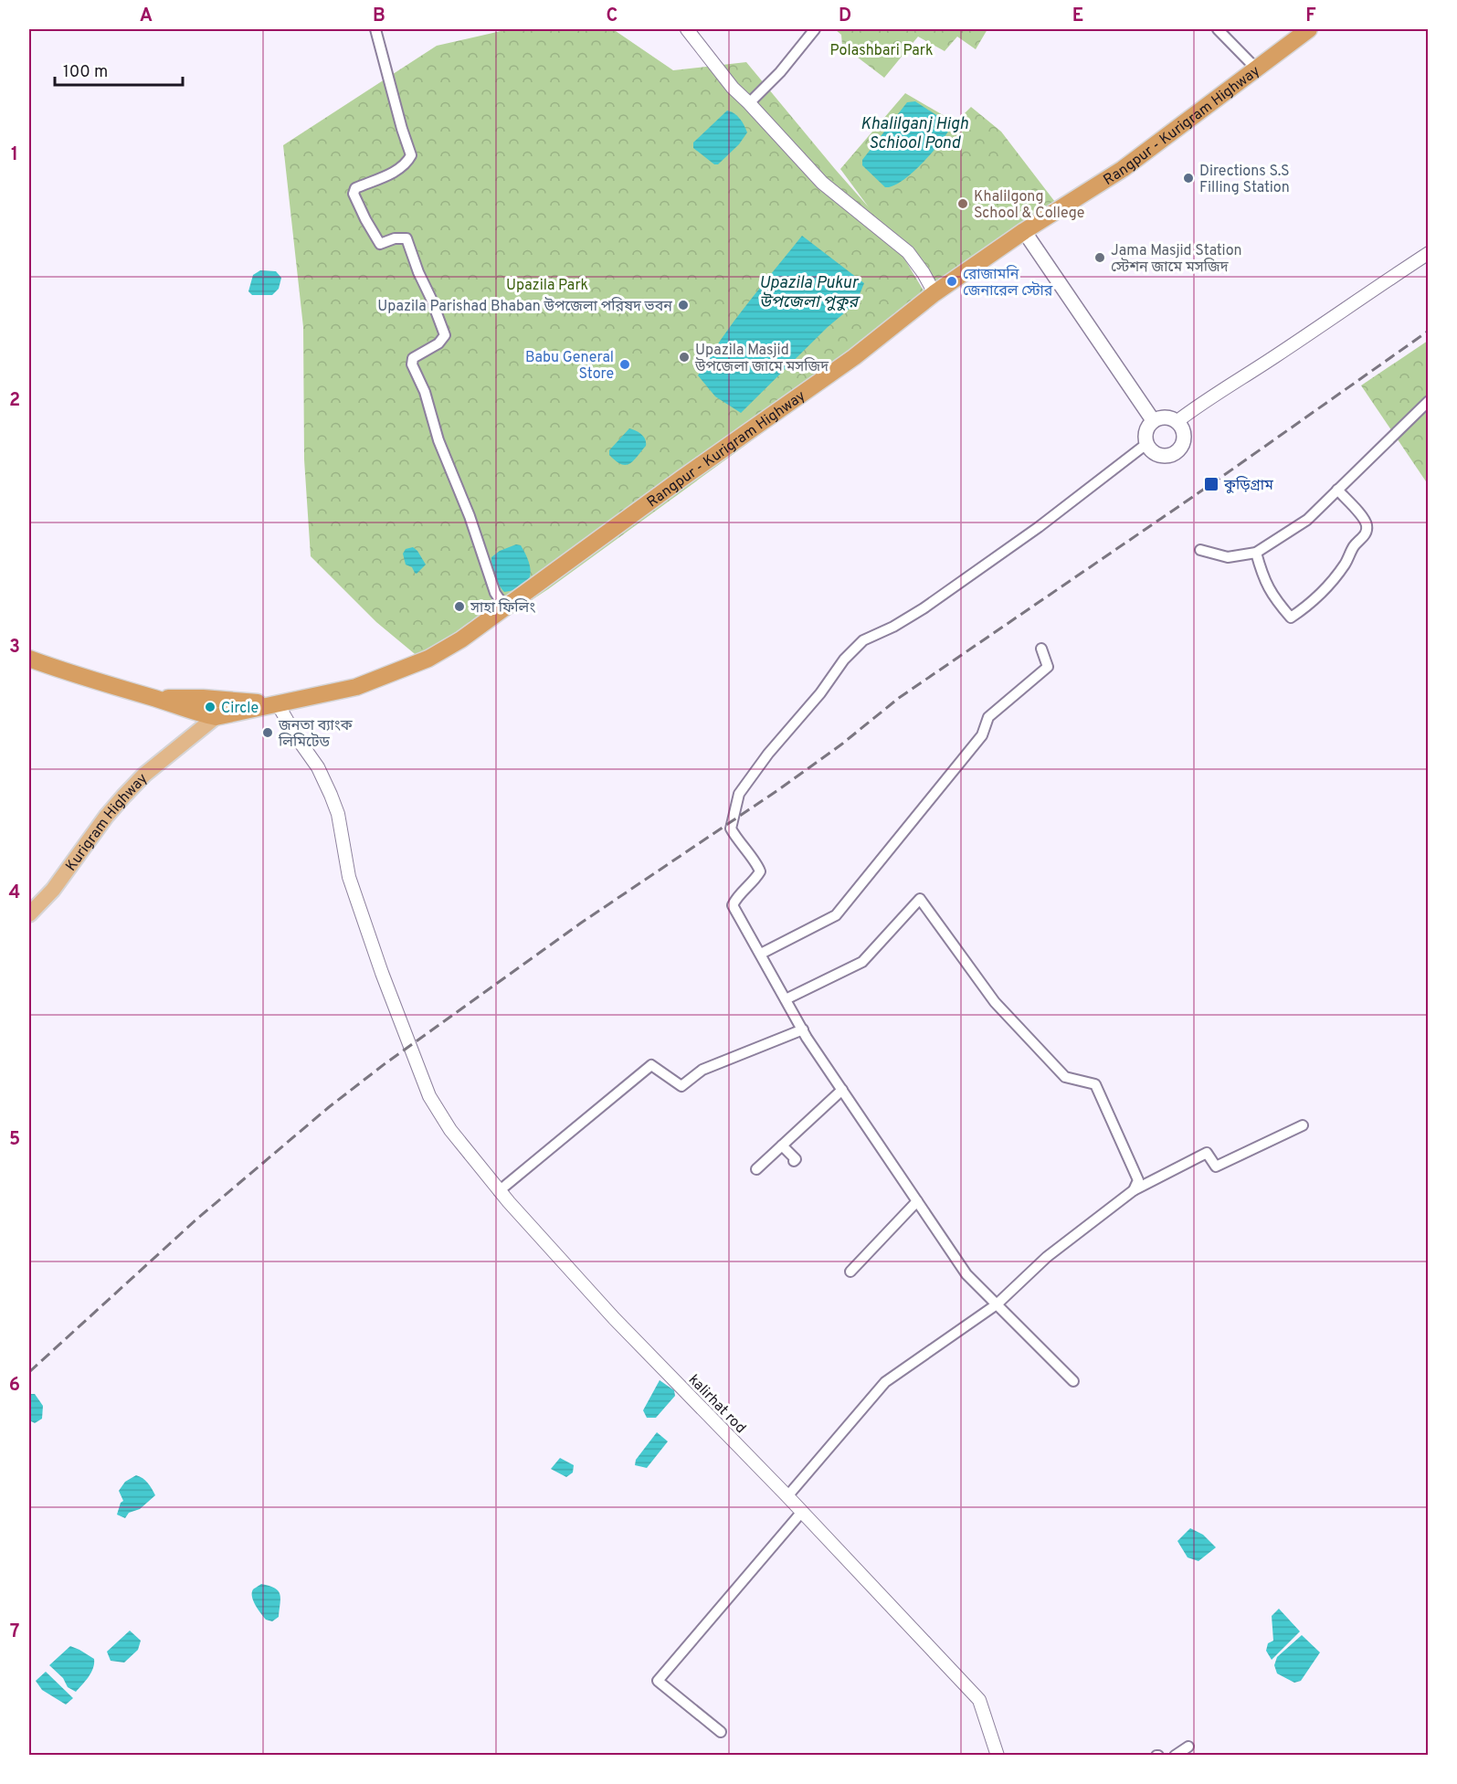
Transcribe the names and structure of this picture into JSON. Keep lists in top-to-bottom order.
{
  "streets": {
    "highway": ["Rangpur - Kurigram Highway"],
    "main road": ["Kurigram Highway"],
    "street": ["kalirhat rod"]
  },
  "crossings": [
    ["Rangpur - Kurigram Highway", "Kurigram Highway"],
    ["Rangpur - Kurigram Highway", "kalirhat rod"]
  ],
  "water": ["Khalilganj High Schiool Pond", "Upazila Pukur উপজেলা পুকুর"],
  "parks": ["Polashbari Park", "Upazila Park"],
  "places": {
    "other": [
      "Directions S.S Filling Station",
      "Khalilgong School & College",
      "Jama Masjid Station স্টেশন জামে মসজিদ",
      "রোজামনি জেনারেল স্টোর",
      "Upazila Parishad Bhaban উপজেলা পরিষদ ভবন",
      "Upazila Masjid উপজেলা জামে মসজিদ",
      "Babu General Store",
      "সাহা ফিলিং",
      "Circle",
      "জনতা ব্যাংক লিমিটেড"
    ],
    "transit": ["কুড়িগ্রাম"]
  },
  "scale_bar": "100 m",
  "grid": {
    "columns": [
      "A",
      "B",
      "C",
      "D",
      "E",
      "F"
    ],
    "rows": [
      "1",
      "2",
      "3",
      "4",
      "5",
      "6",
      "7"
    ]
  }
}
